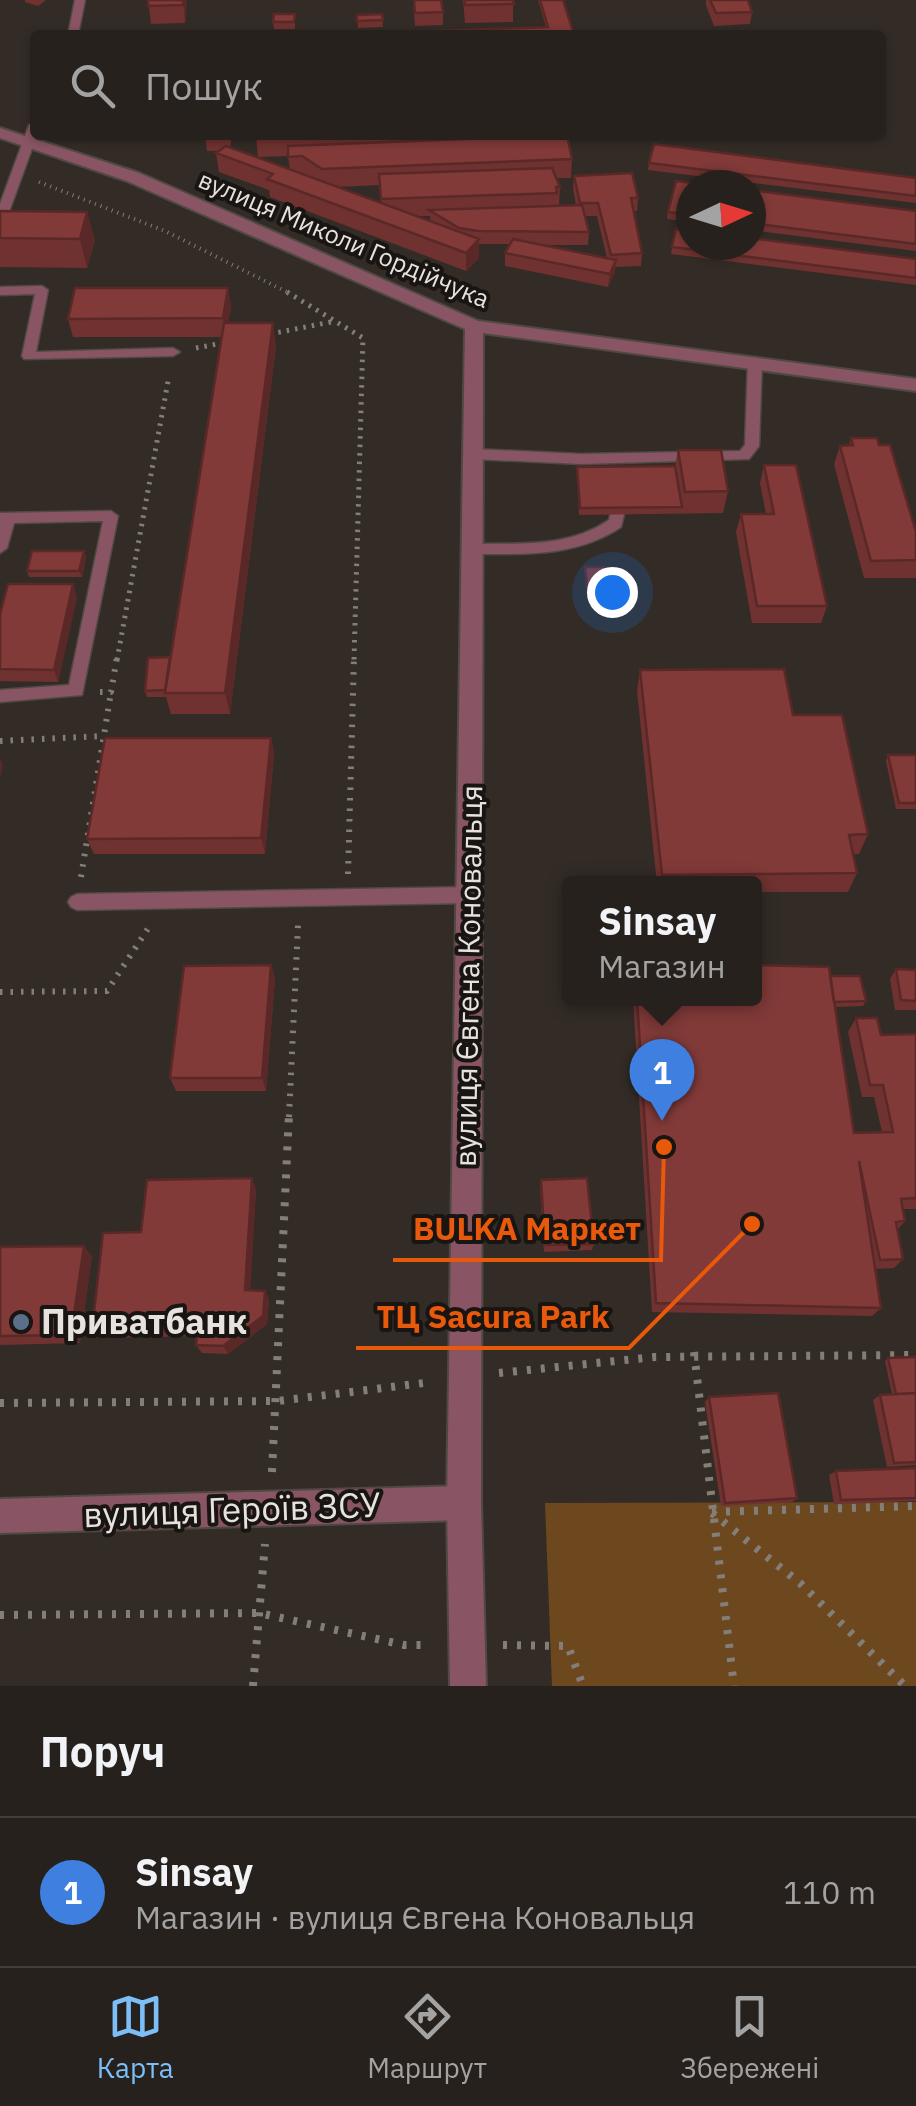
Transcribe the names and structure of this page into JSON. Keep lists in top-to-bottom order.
{
  "streets": {
    "street": ["вулиця Миколи Гордійчука", "вулиця Євгена Коновальця", "вулиця Героїв ЗСУ"]
  },
  "crossings": [
    ["вулиця Миколи Гордійчука", "вулиця Євгена Коновальця"],
    ["вулиця Євгена Коновальця", "вулиця Героїв ЗСУ"]
  ],
  "places": ["BULKA Маркет", "ТЦ Sacura Park", "Приватбанк"],
  "north": "right",
  "page": {
    "search": "Пошук",
    "popup": ["Sinsay", "Магазин"],
    "pins": "1",
    "heading": "Поруч",
    "list": [
      {
        "mark": "1",
        "name": "Sinsay",
        "note": "Магазин · вулиця Євгена Коновальця",
        "value": "110 m"
      }
    ],
    "nav": ["Карта", "Маршрут", "Збережені"]
  }
}
